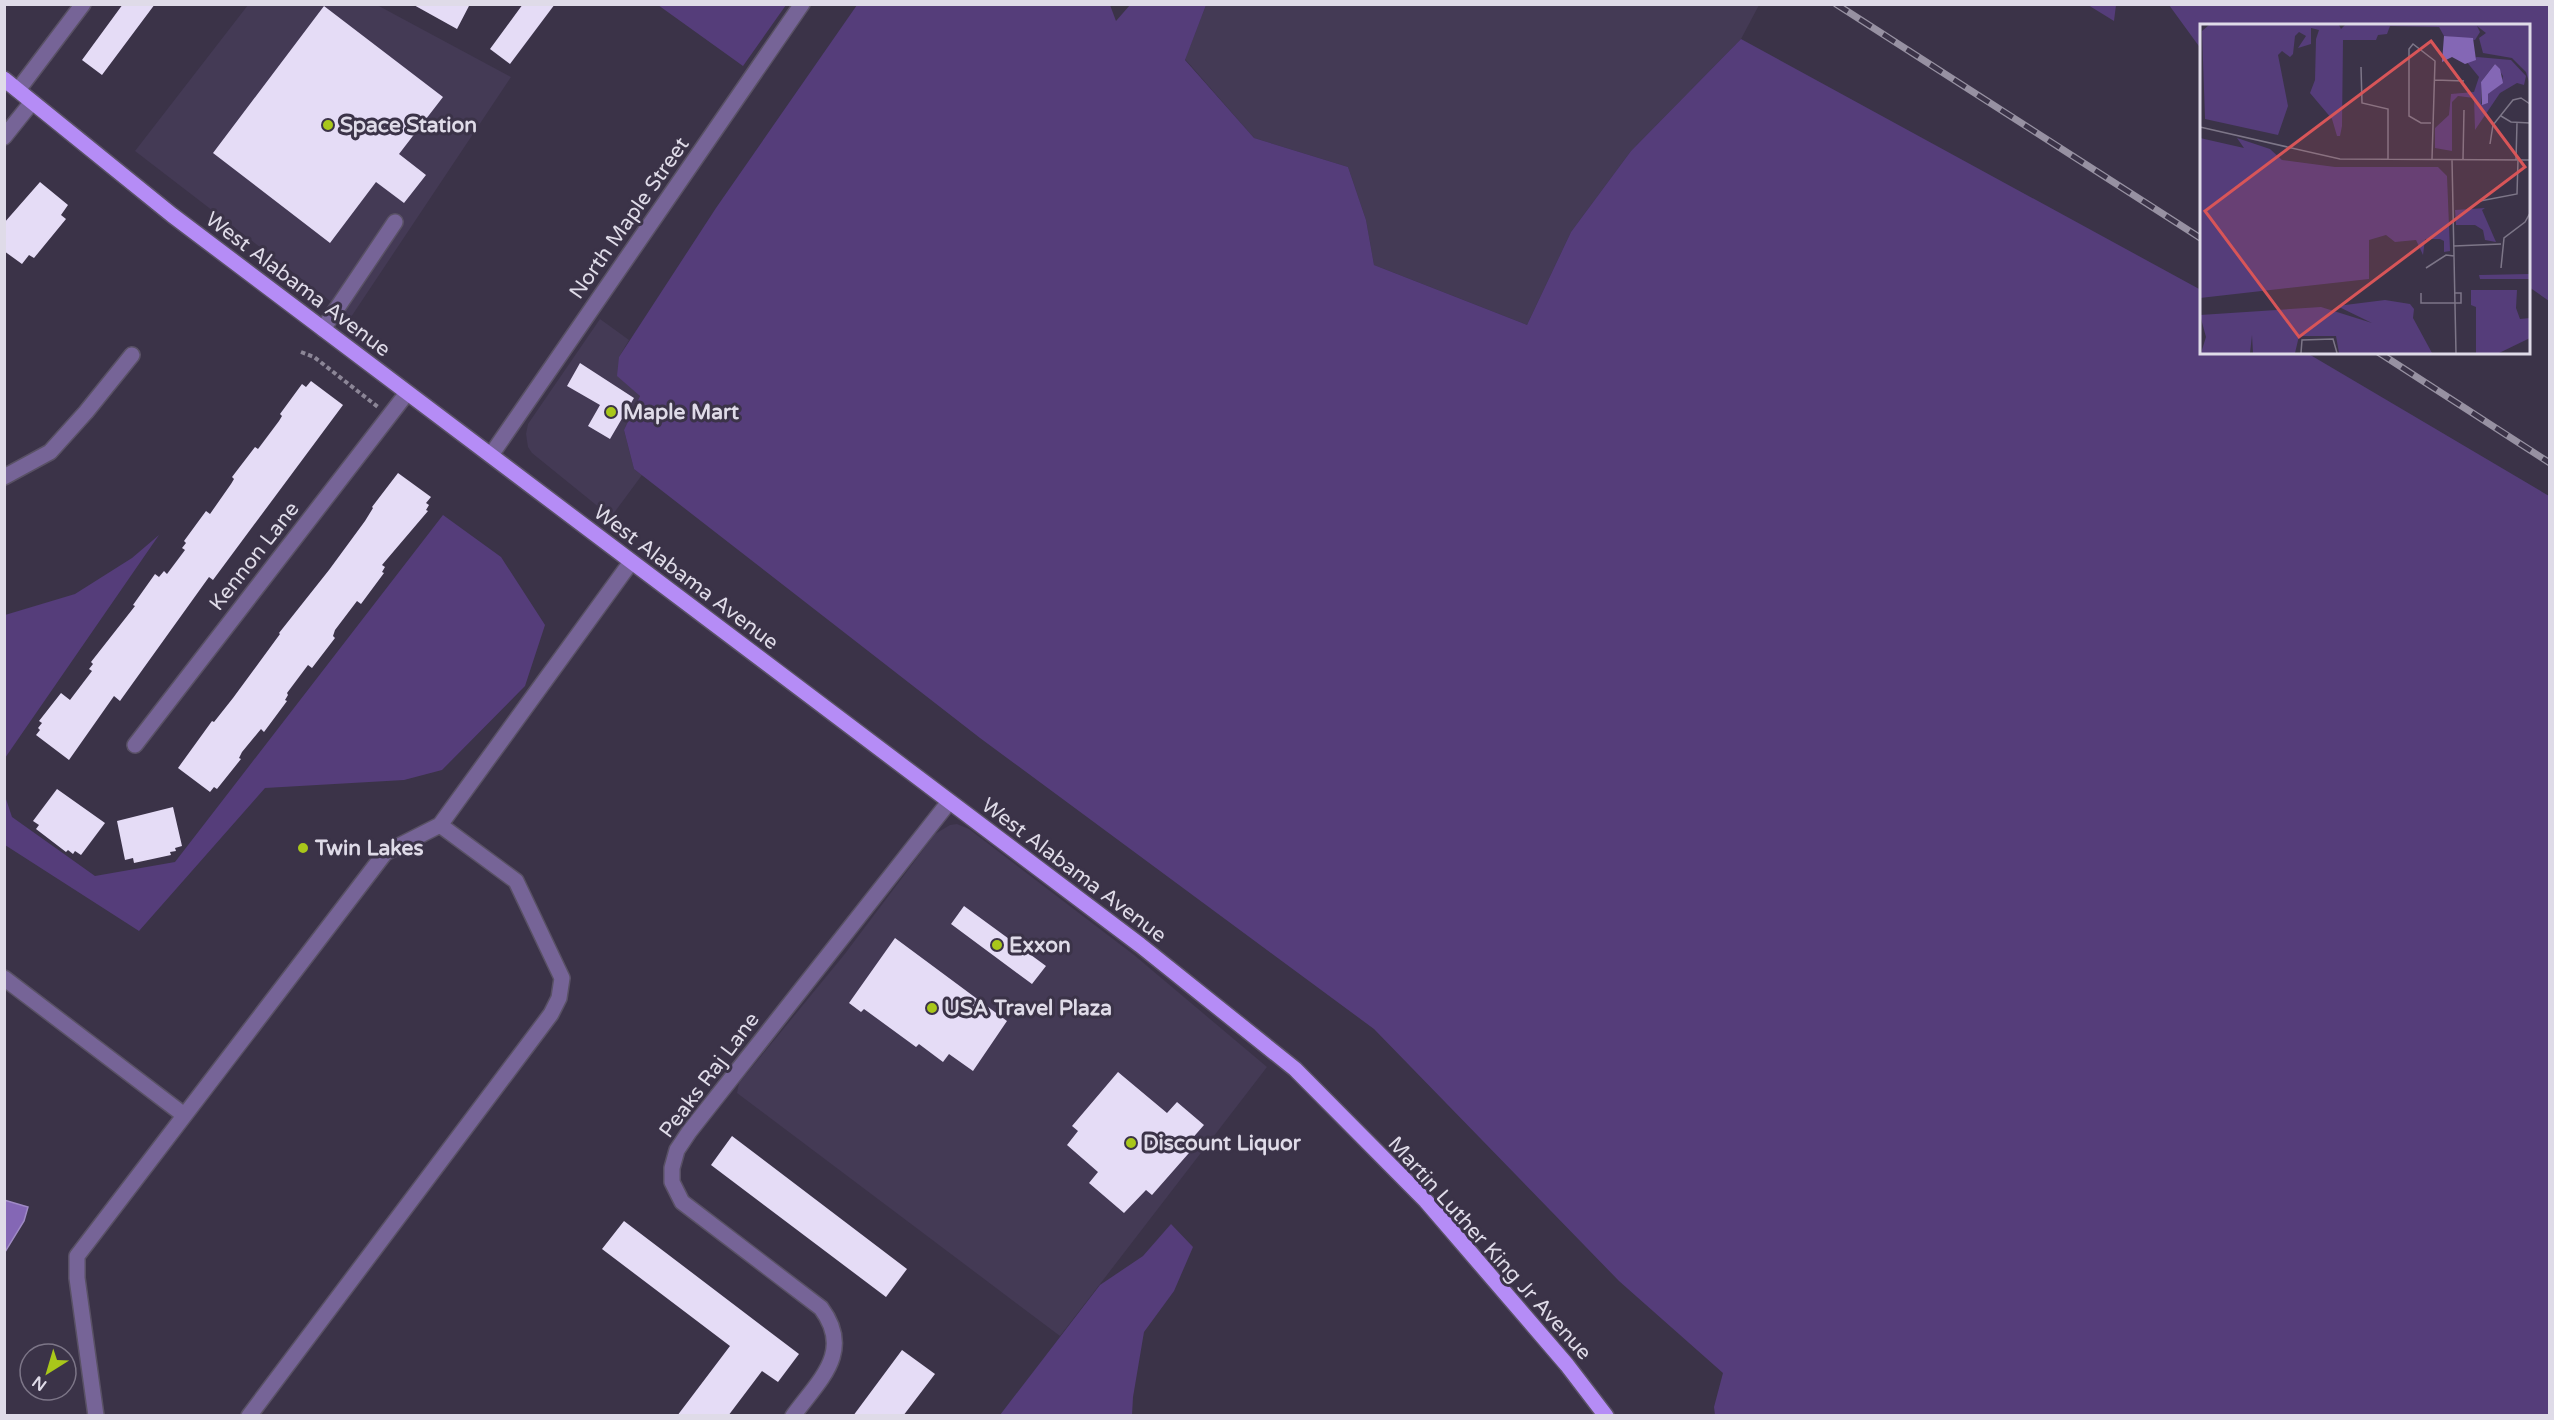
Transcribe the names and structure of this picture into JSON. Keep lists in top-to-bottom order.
{
  "streets": {
    "main road": ["West Alabama Avenue", "Martin Luther King Jr Avenue"],
    "street": ["North Maple Street", "Kennon Lane", "Peaks Raj Lane"]
  },
  "crossings": [
    ["North Maple Street", "West Alabama Avenue"],
    ["West Alabama Avenue", "Kennon Lane"],
    ["West Alabama Avenue", "Peaks Raj Lane"],
    ["West Alabama Avenue", "Martin Luther King Jr Avenue"]
  ],
  "places": [
    "Space Station",
    "Maple Mart",
    "Twin Lakes",
    "Exxon",
    "USA Travel Plaza",
    "Discount Liquor"
  ],
  "north": "bottom left"
}
